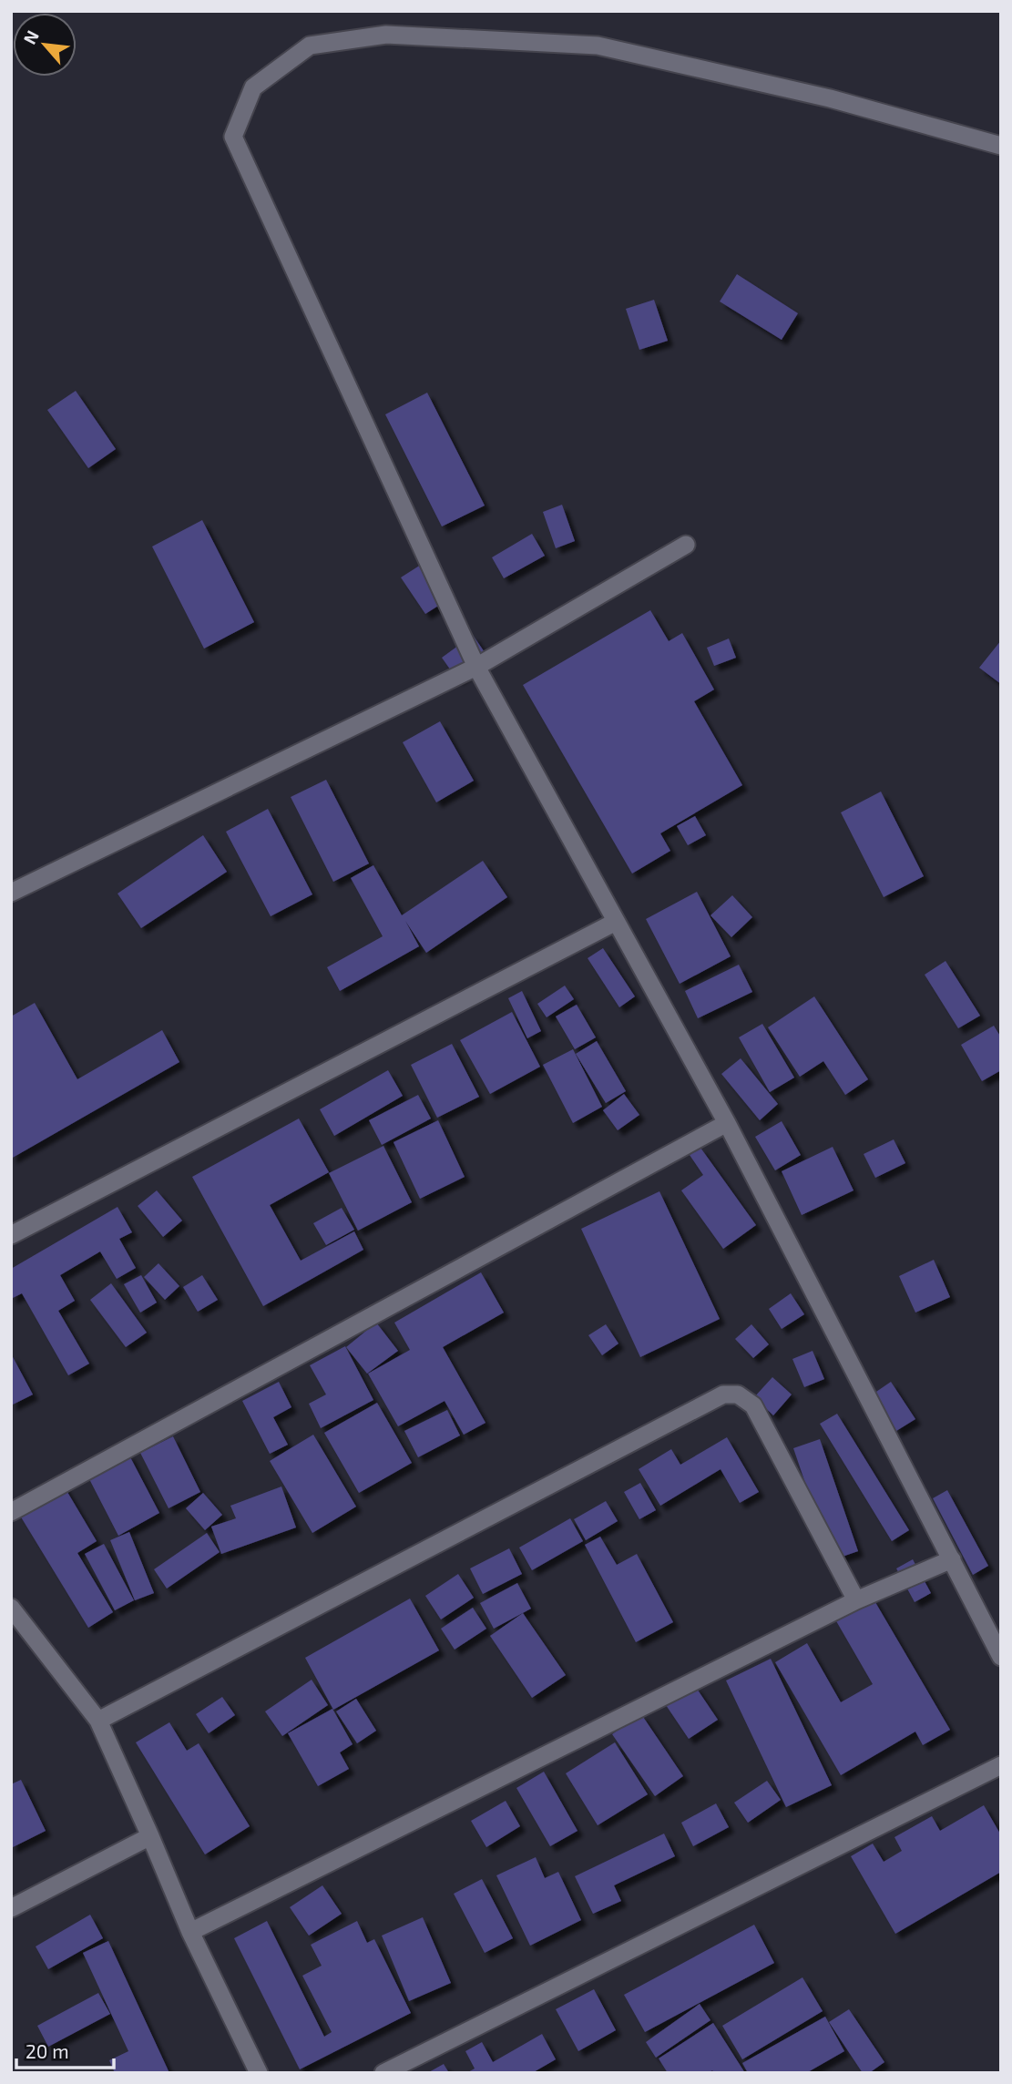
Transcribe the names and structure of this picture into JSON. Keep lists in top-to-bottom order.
{
  "scale_bar": "20 m",
  "north": "top left"
}
